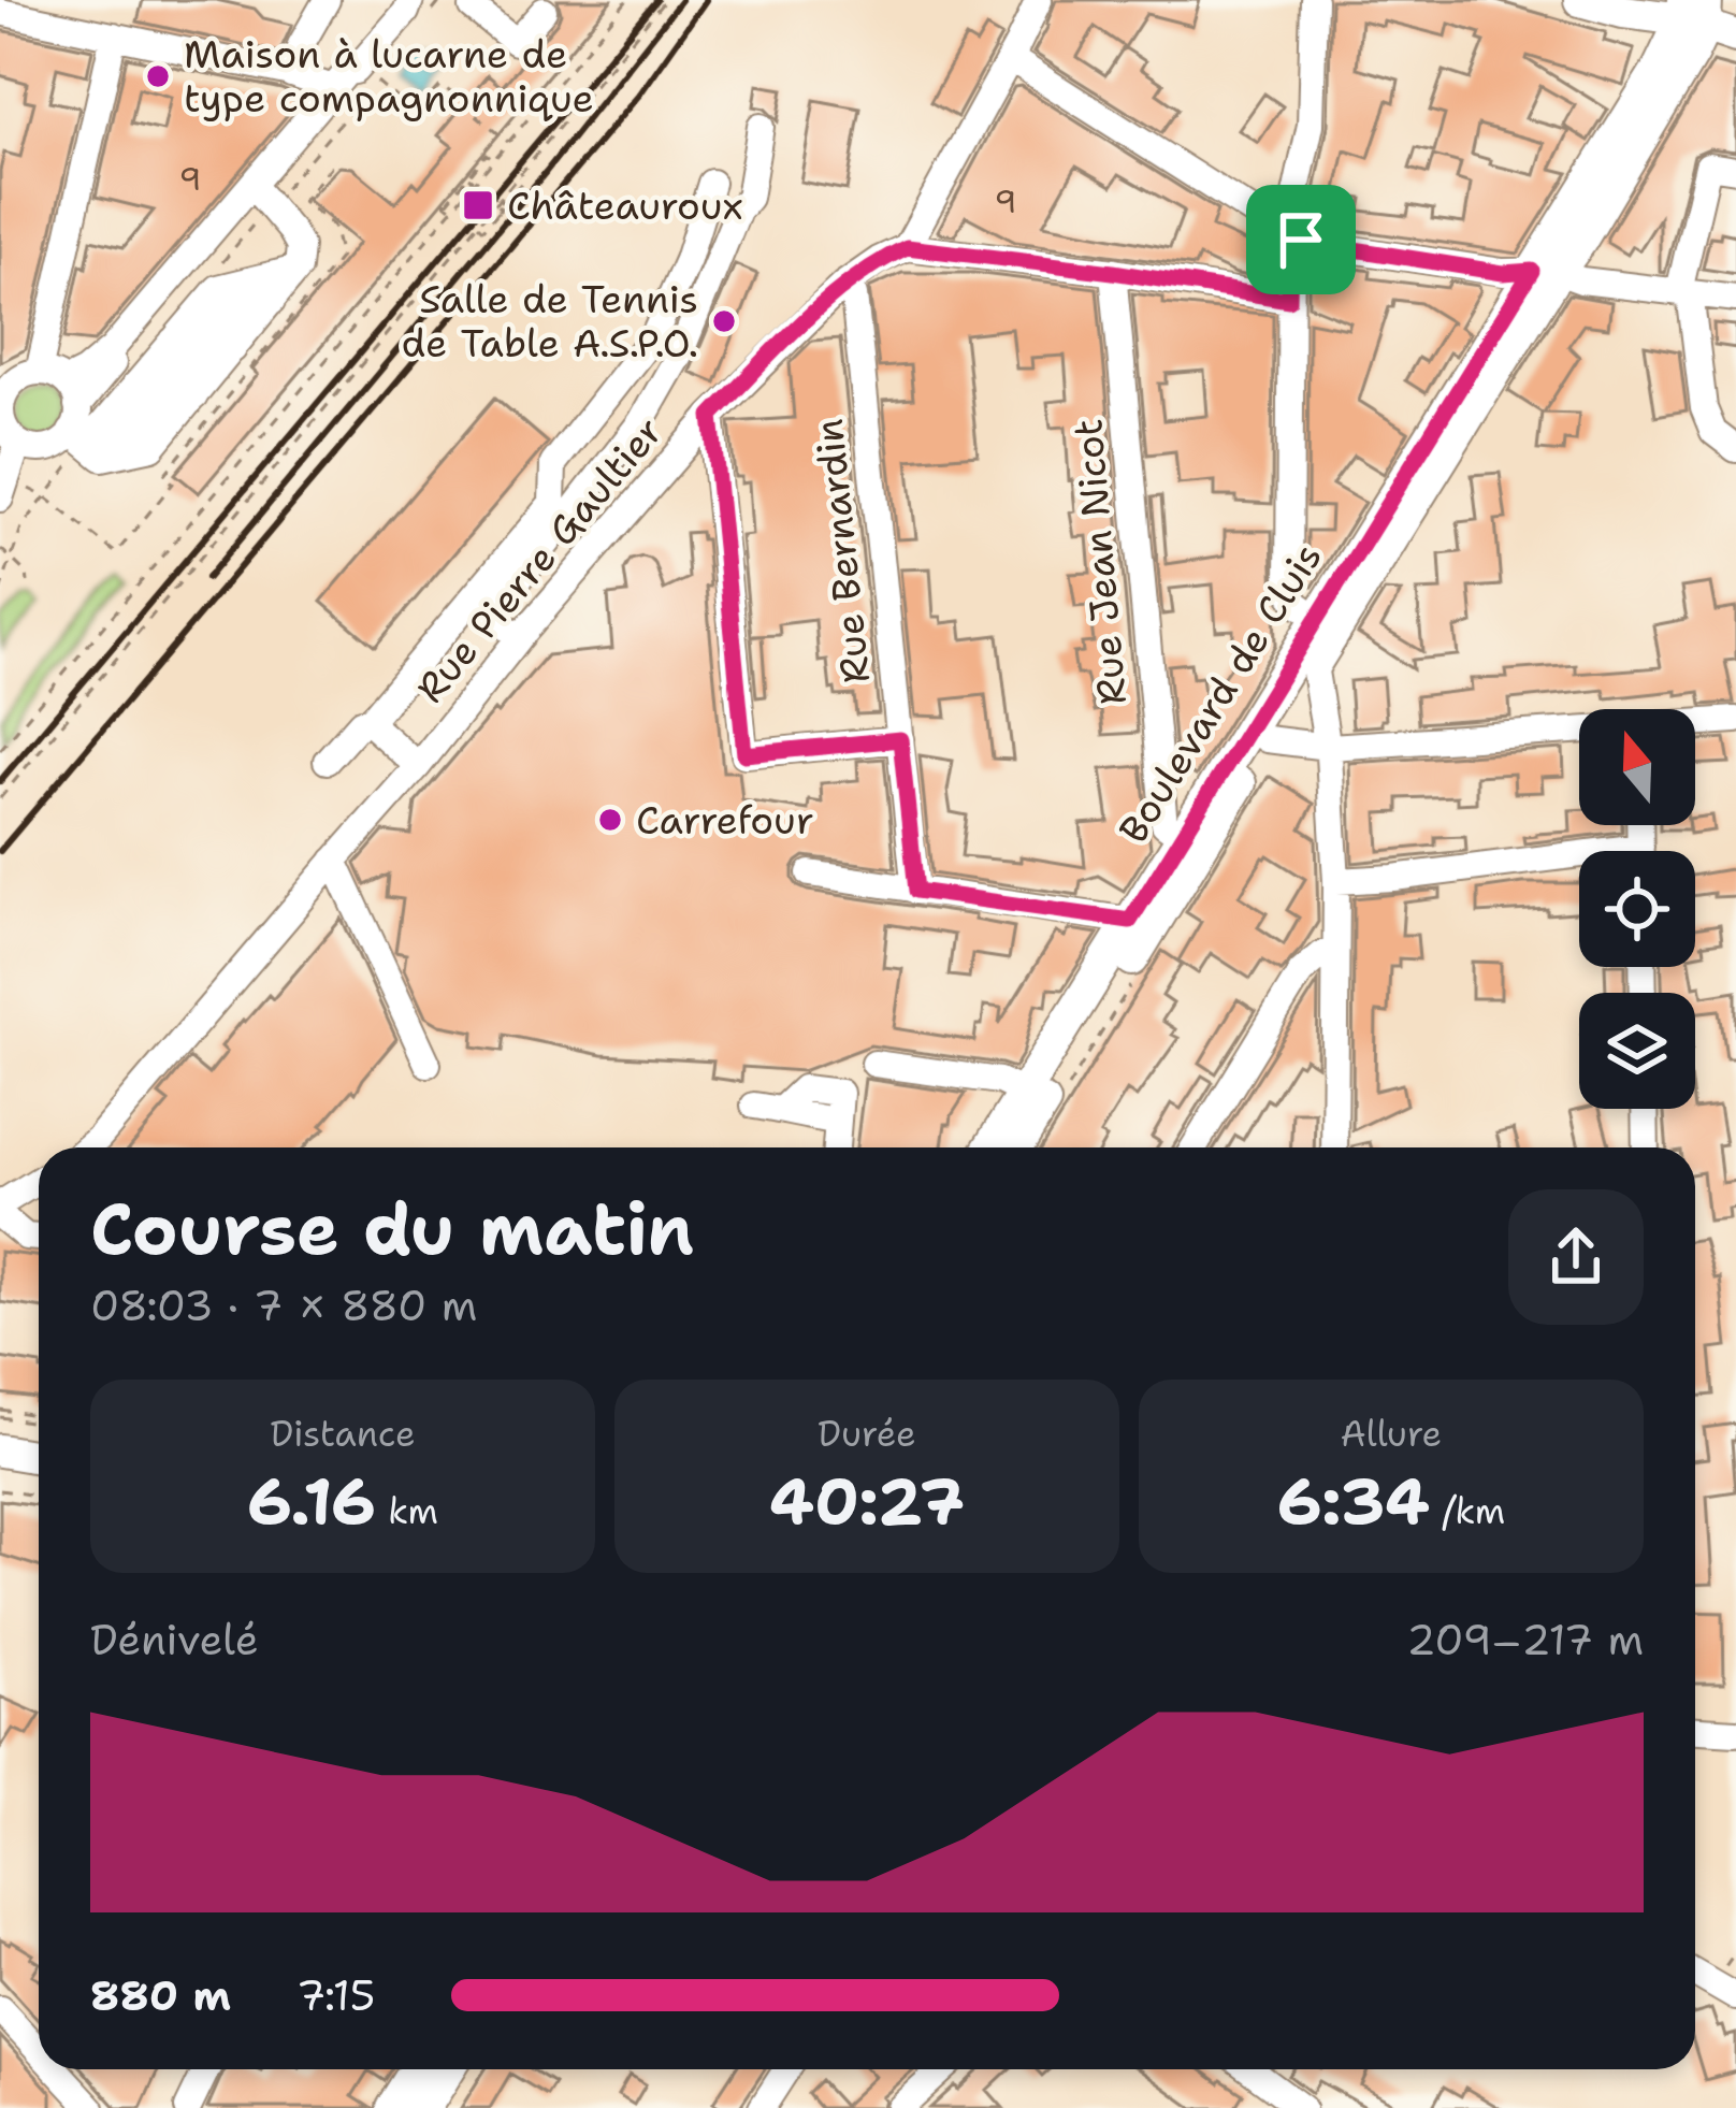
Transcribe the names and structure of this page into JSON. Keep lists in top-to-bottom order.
{
  "streets": {
    "main road": ["Boulevard de Cluis"],
    "street": ["Rue Bernardin", "Rue Pierre Gaultier", "Rue Jean Nicot"]
  },
  "crossings": [
    ["Rue Bernardin", "Rue Pierre Gaultier"],
    ["Rue Jean Nicot", "Boulevard de Cluis"]
  ],
  "places": {
    "other": ["Maison à lucarne de type compagnonnique", "Salle de Tennis de Table A.S.P.O.", "Carrefour"],
    "transit": ["Châteauroux"]
  },
  "house_numbers": ["9", "9"],
  "north": "top",
  "page": {
    "heading": ["Course du matin", "08:03 · 7 × 880 m"],
    "stats": [
      ["Distance", "6.16 km"],
      ["Durée", "40:27"],
      ["Allure", "6:34 /km"]
    ],
    "chart": ["Dénivelé", "209–217 m"],
    "list": [
      {
        "name": "880 m",
        "note": "7:15"
      }
    ]
  }
}
